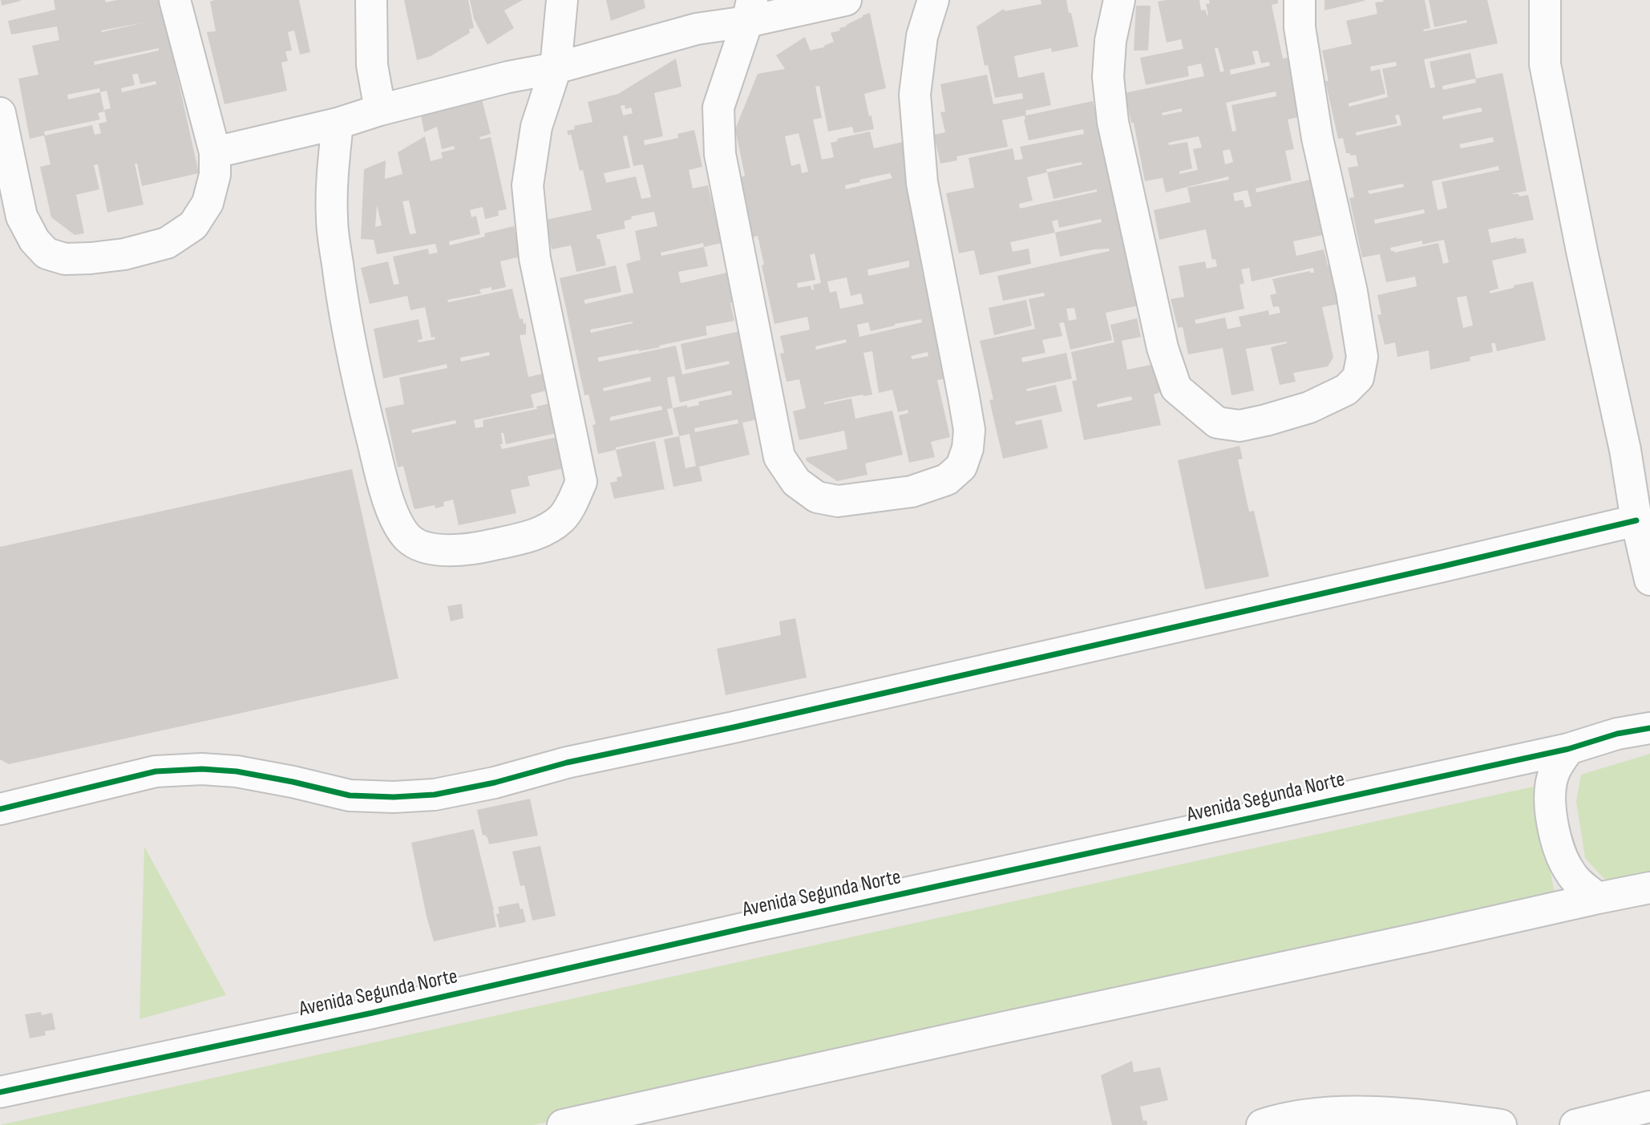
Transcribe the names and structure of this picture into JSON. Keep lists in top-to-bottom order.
{
  "streets": {
    "street": ["Avenida Segunda Norte"]
  }
}
